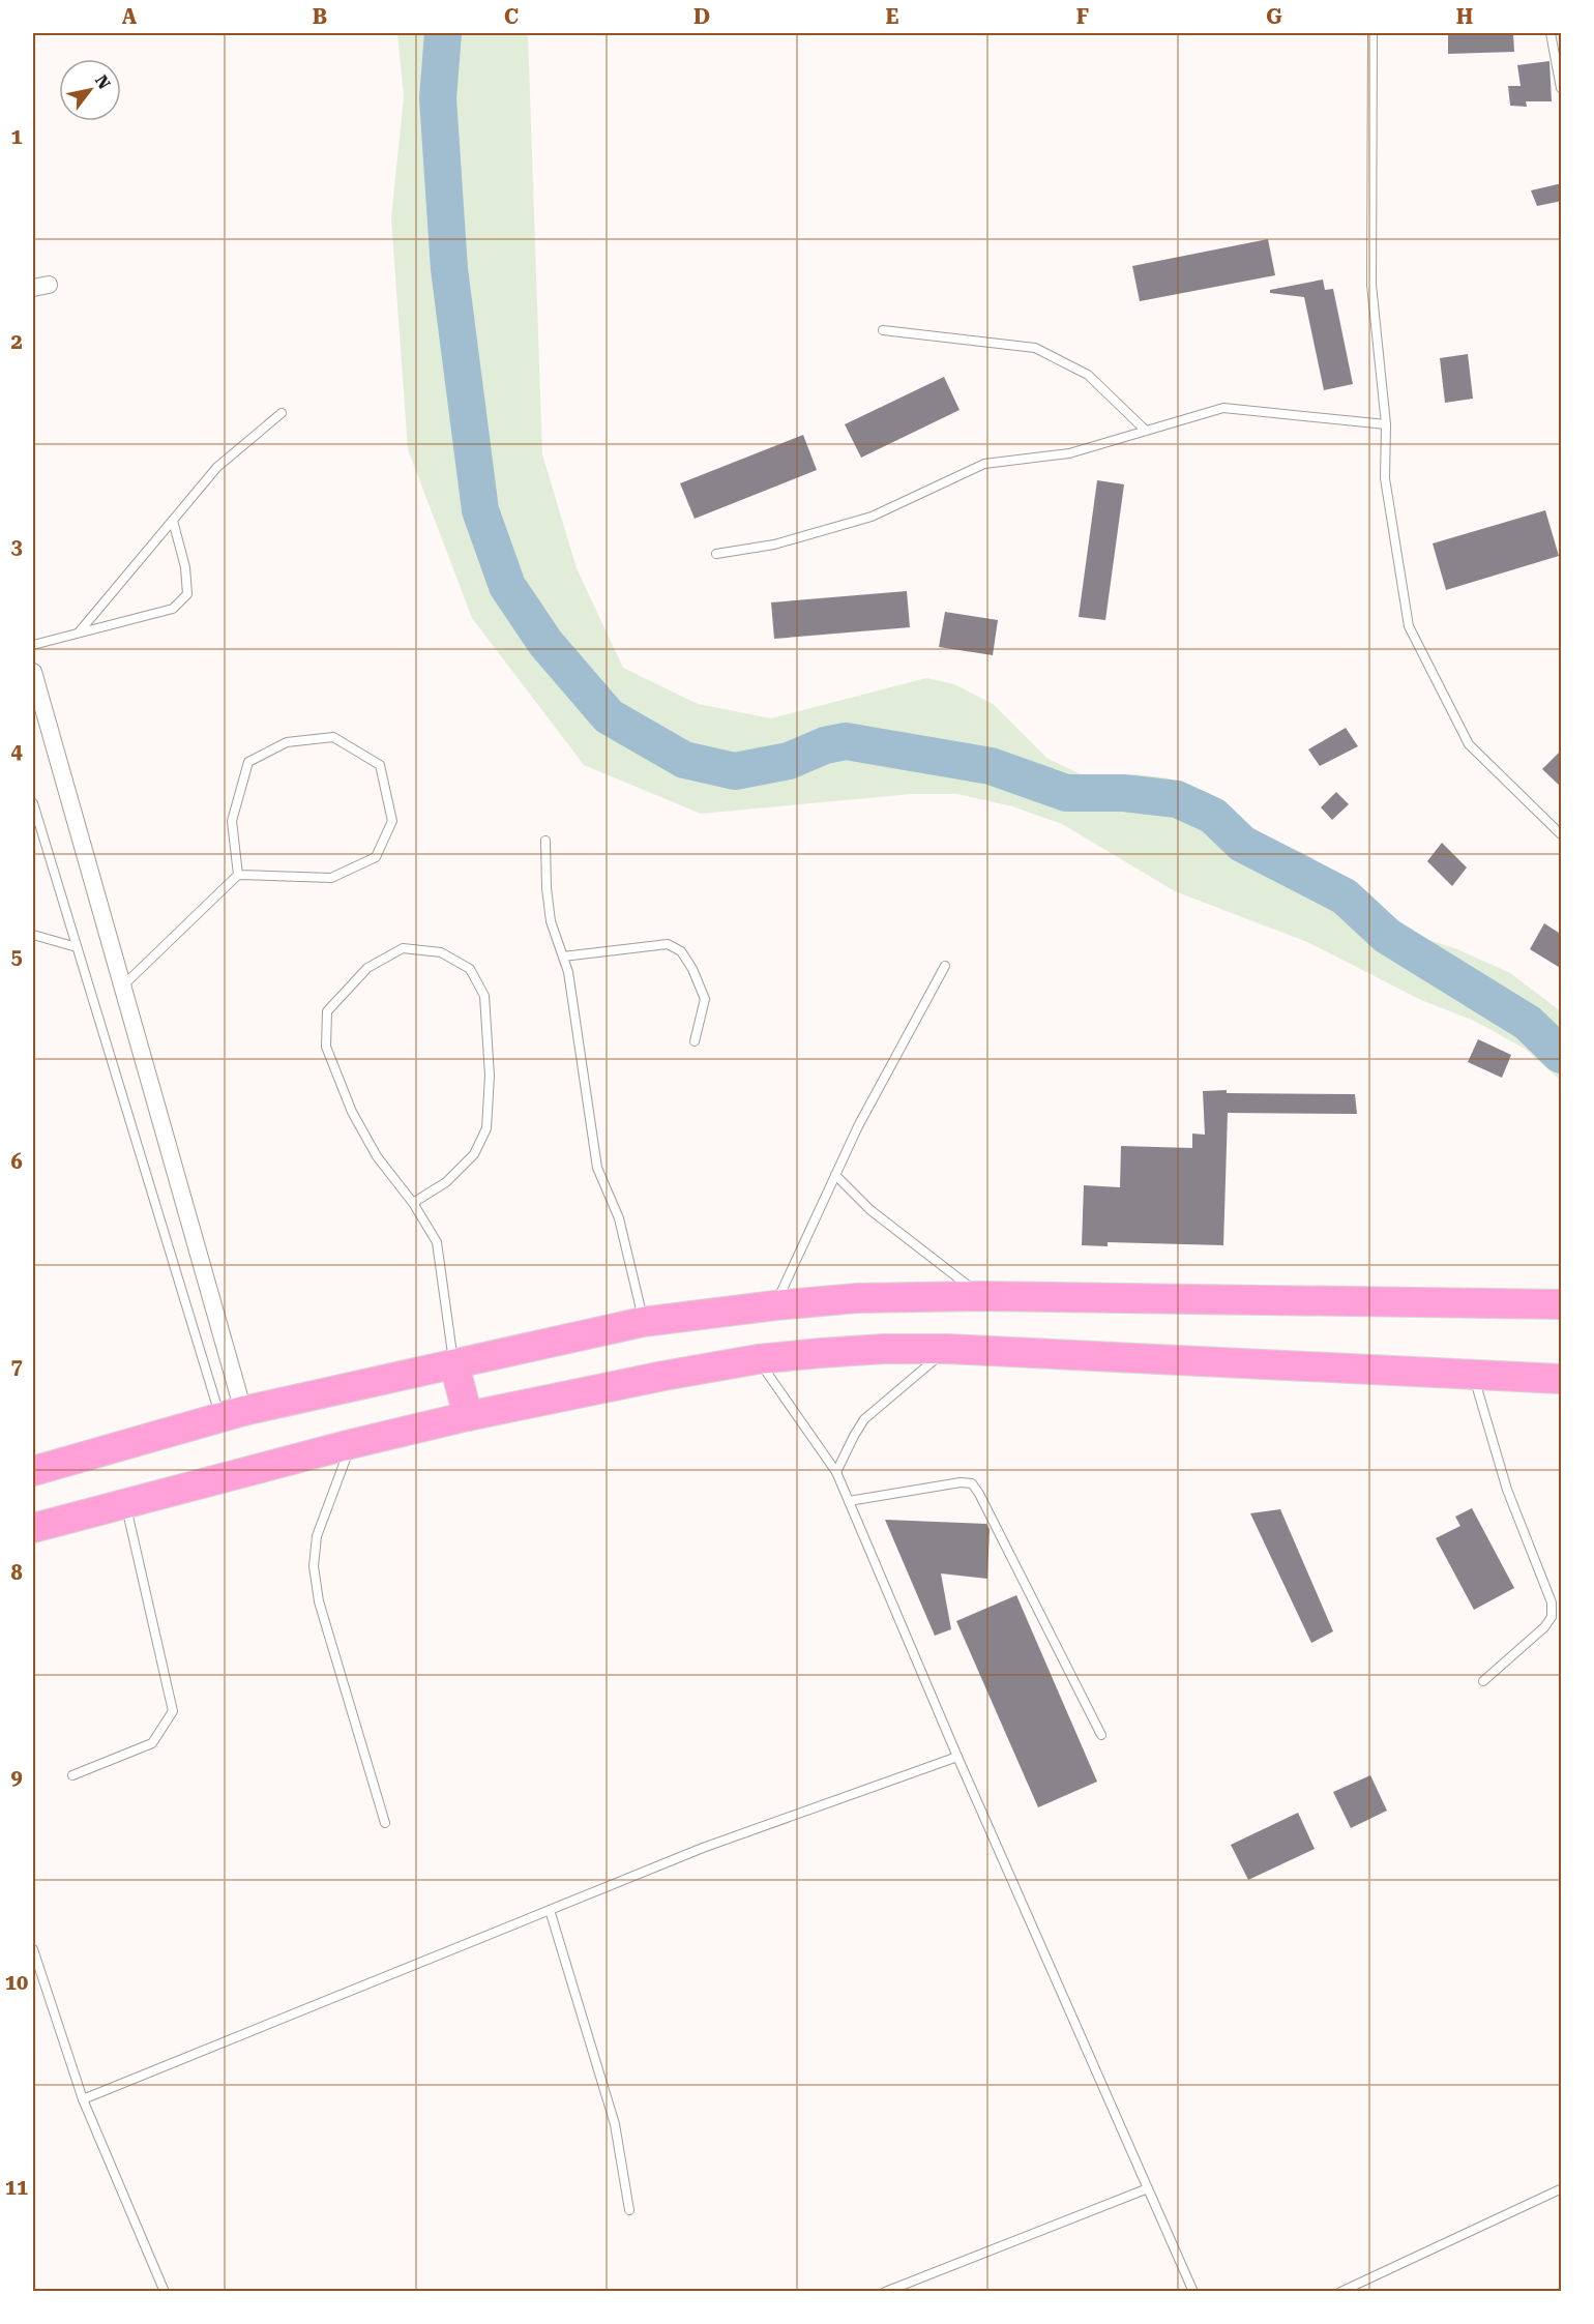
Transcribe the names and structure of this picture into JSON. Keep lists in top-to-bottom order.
{
  "north": "top right",
  "grid": {
    "columns": [
      "A",
      "B",
      "C",
      "D",
      "E",
      "F",
      "G",
      "H"
    ],
    "rows": [
      "1",
      "2",
      "3",
      "4",
      "5",
      "6",
      "7",
      "8",
      "9",
      "10",
      "11"
    ]
  }
}
